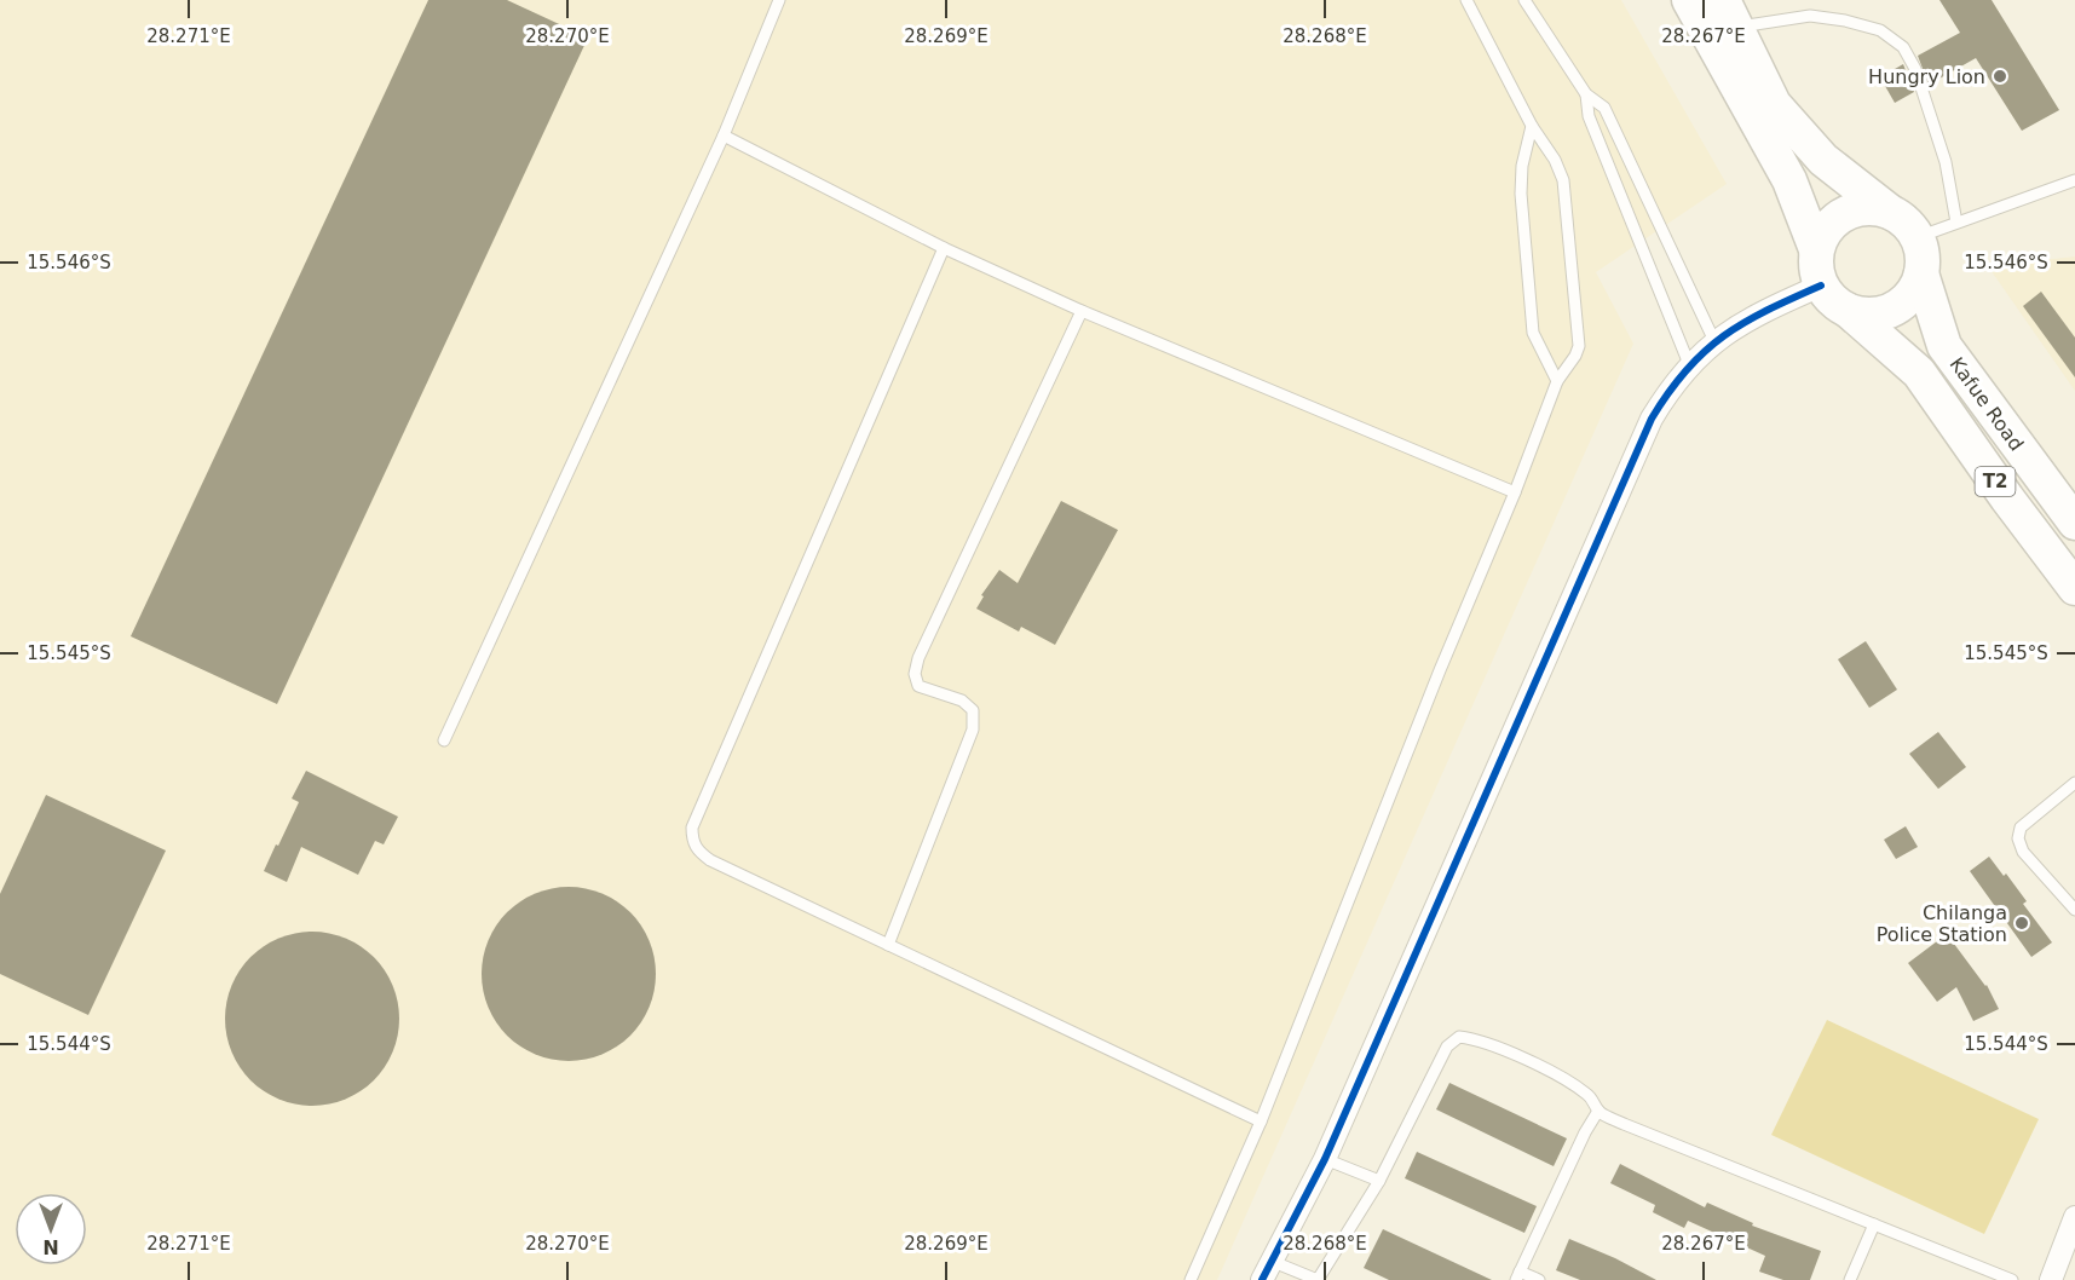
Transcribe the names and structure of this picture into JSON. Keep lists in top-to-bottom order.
{
  "streets": {
    "highway": ["Kafue Road", "T2"]
  },
  "places": ["Hungry Lion", "Chilanga Police Station"],
  "north": "bottom",
  "coordinates": [
    "28.271°E",
    "28.270°E",
    "28.269°E",
    "28.268°E",
    "28.267°E",
    "15.546°S",
    "15.545°S",
    "15.544°S"
  ]
}
